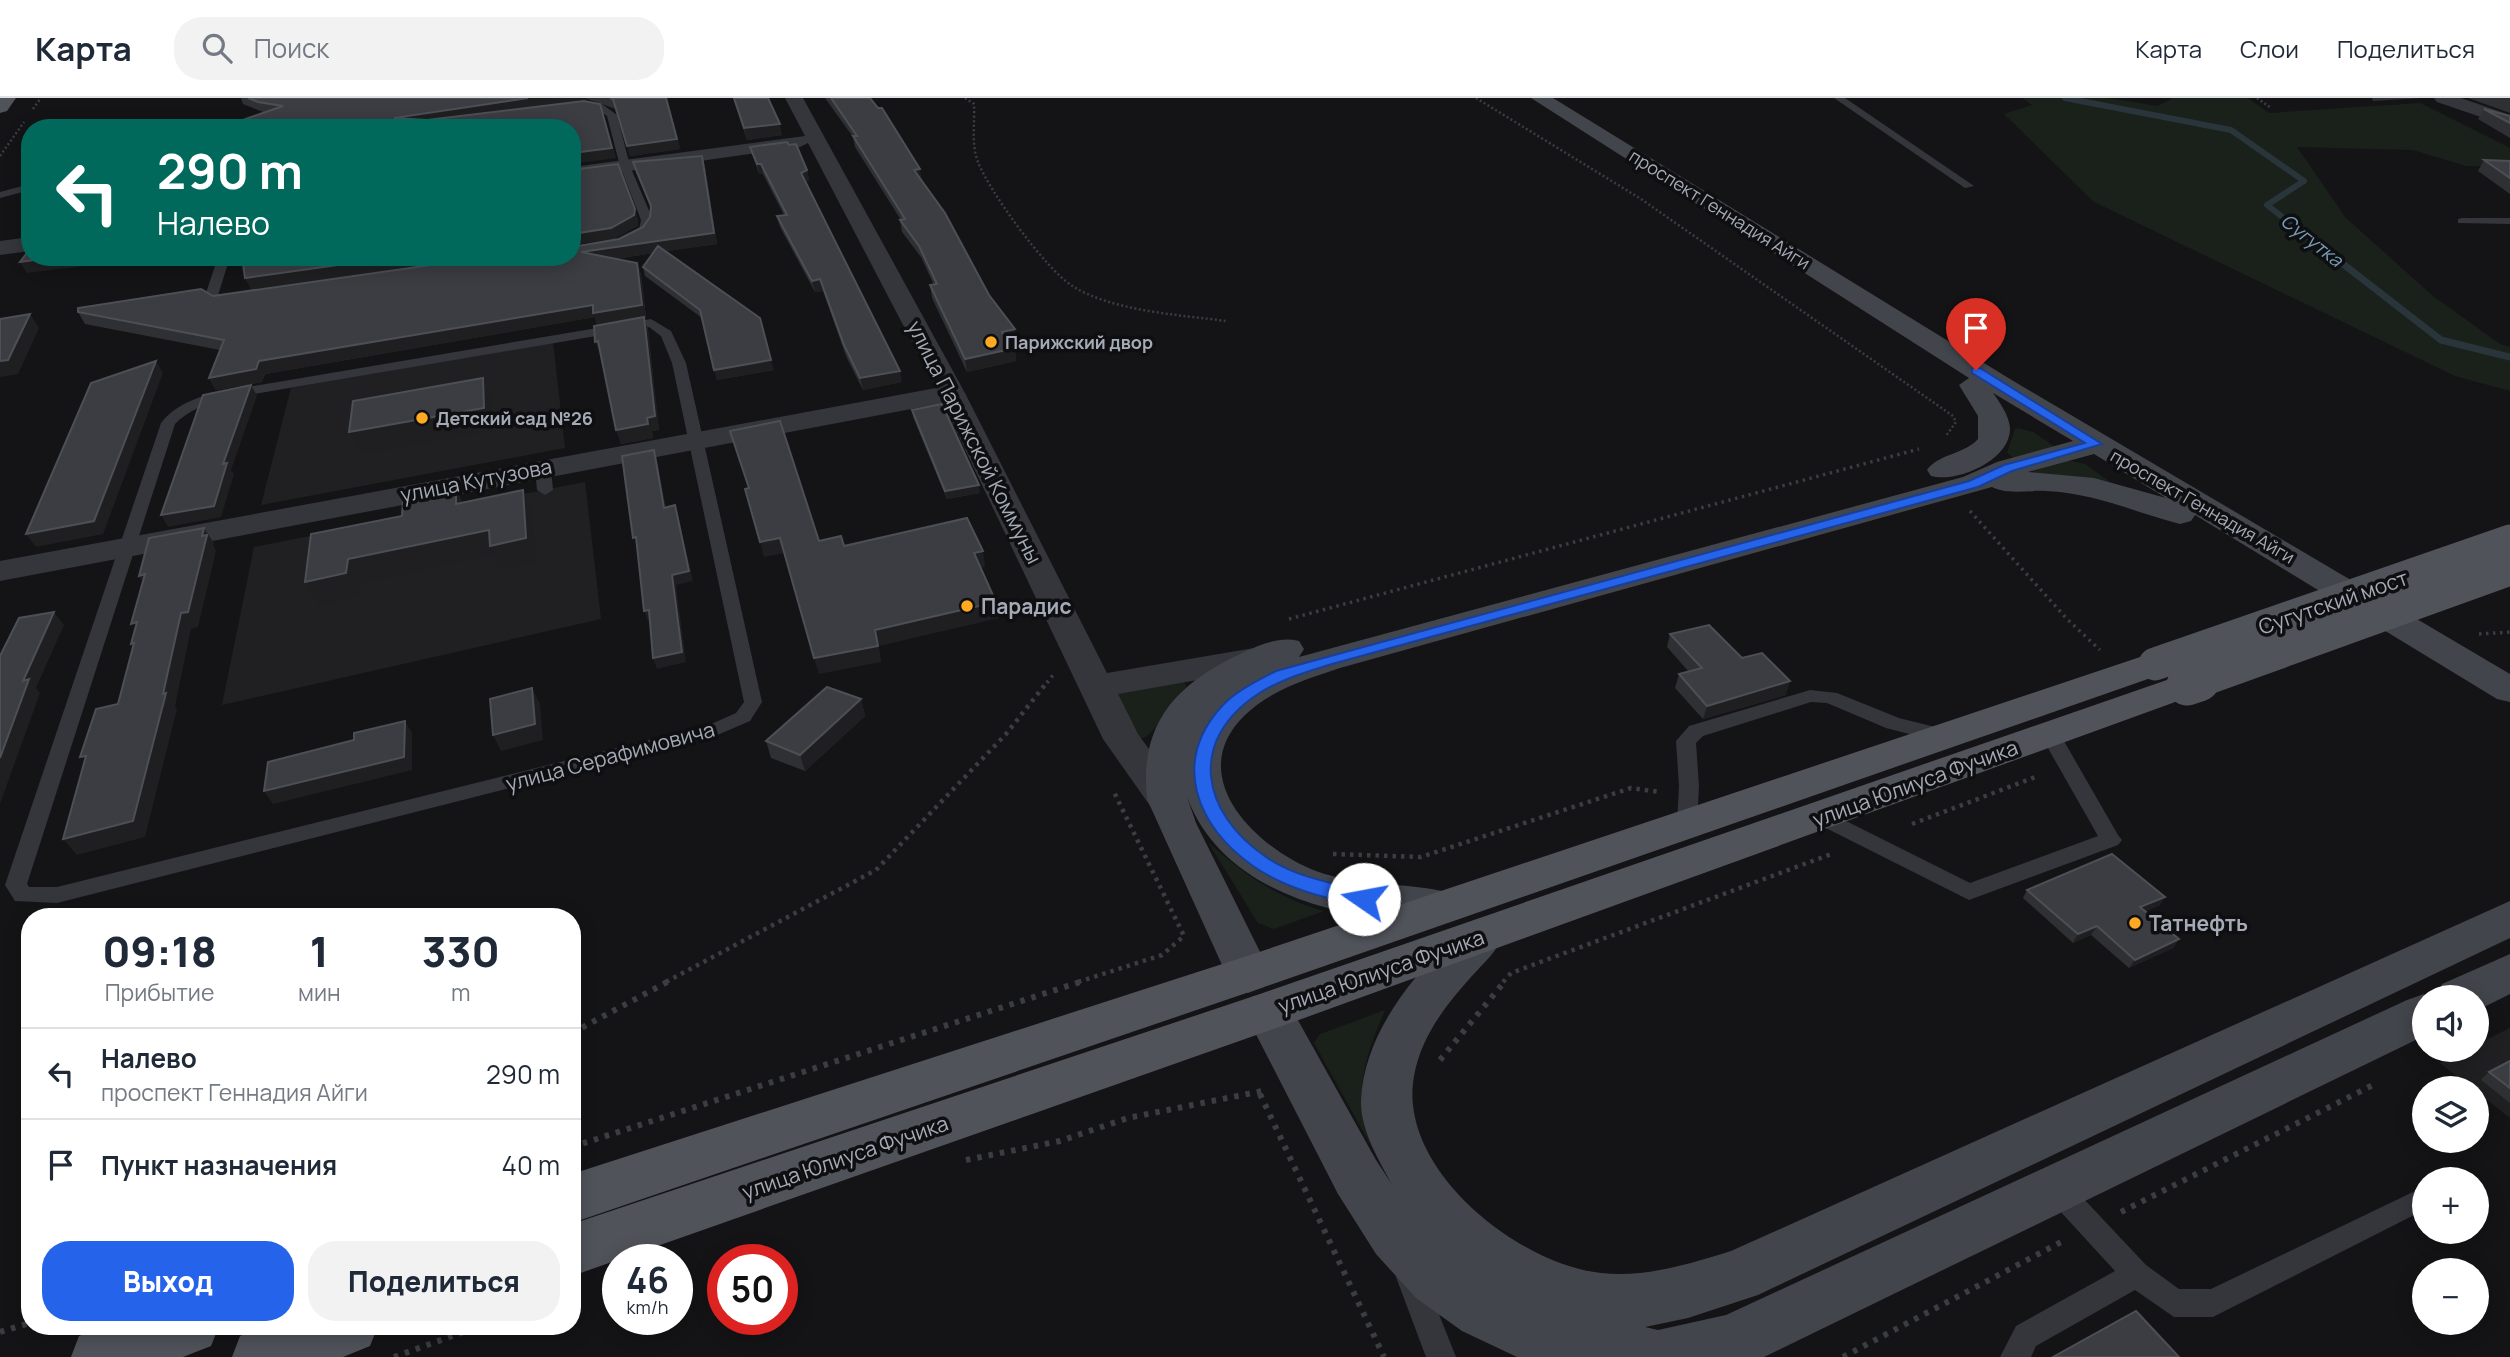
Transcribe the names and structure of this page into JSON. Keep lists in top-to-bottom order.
{
  "streets": {
    "main road": [
      "проспект Геннадия Айги",
      "улица Парижской Коммуны",
      "Сугутский мост",
      "улица Юлиуса Фучика"
    ],
    "street": ["улица Кутузова"],
    "lane": ["улица Серафимовича"]
  },
  "crossings": [
    ["улица Парижской Коммуны", "улица Кутузова"],
    ["улица Парижской Коммуны", "улица Юлиуса Фучика"],
    ["улица Кутузова", "улица Серафимовича"],
    ["Сугутский мост", "улица Юлиуса Фучика"]
  ],
  "water": ["Сугутка"],
  "places": [
    "Парижский двор",
    "Детский сад №26",
    "Парадис",
    "Татнефть"
  ],
  "page": {
    "header": "Карта",
    "search": "Поиск",
    "nav": ["Карта", "Слои", "Поделиться"],
    "turn": ["290 m", "Налево"],
    "eta": [
      "09:18",
      "Прибытие",
      "1",
      "мин",
      "330",
      "m"
    ],
    "map_buttons": ["+", "−"],
    "list": [
      {
        "name": "Налево",
        "note": "проспект Геннадия Айги",
        "value": "290 m"
      },
      {
        "name": "Пункт назначения",
        "value": "40 m"
      }
    ],
    "buttons": ["Выход", "Поделиться"],
    "speed": "46 km/h",
    "limit": "50"
  }
}
